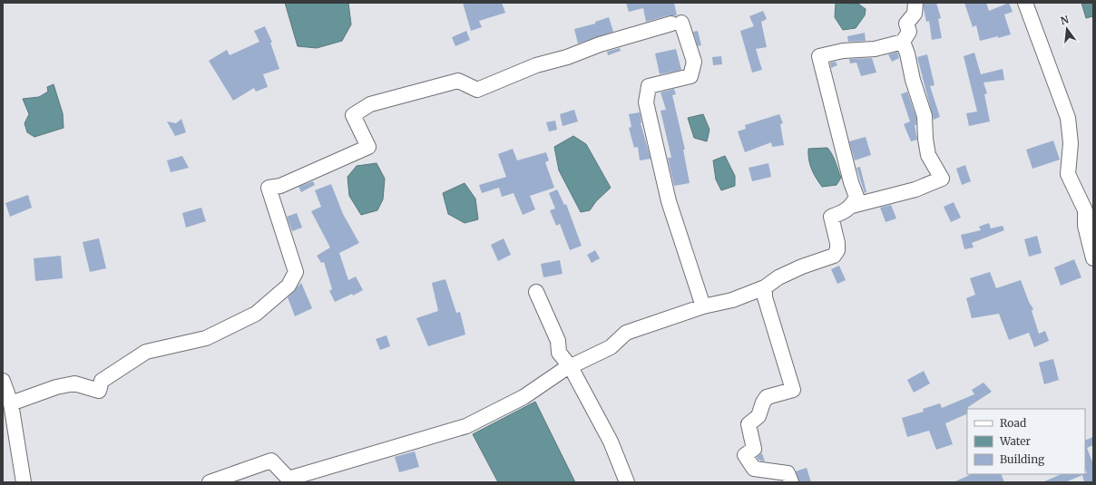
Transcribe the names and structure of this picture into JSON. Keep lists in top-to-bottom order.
{
  "legend": ["Road", "Water", "Building"],
  "north": "top"
}
